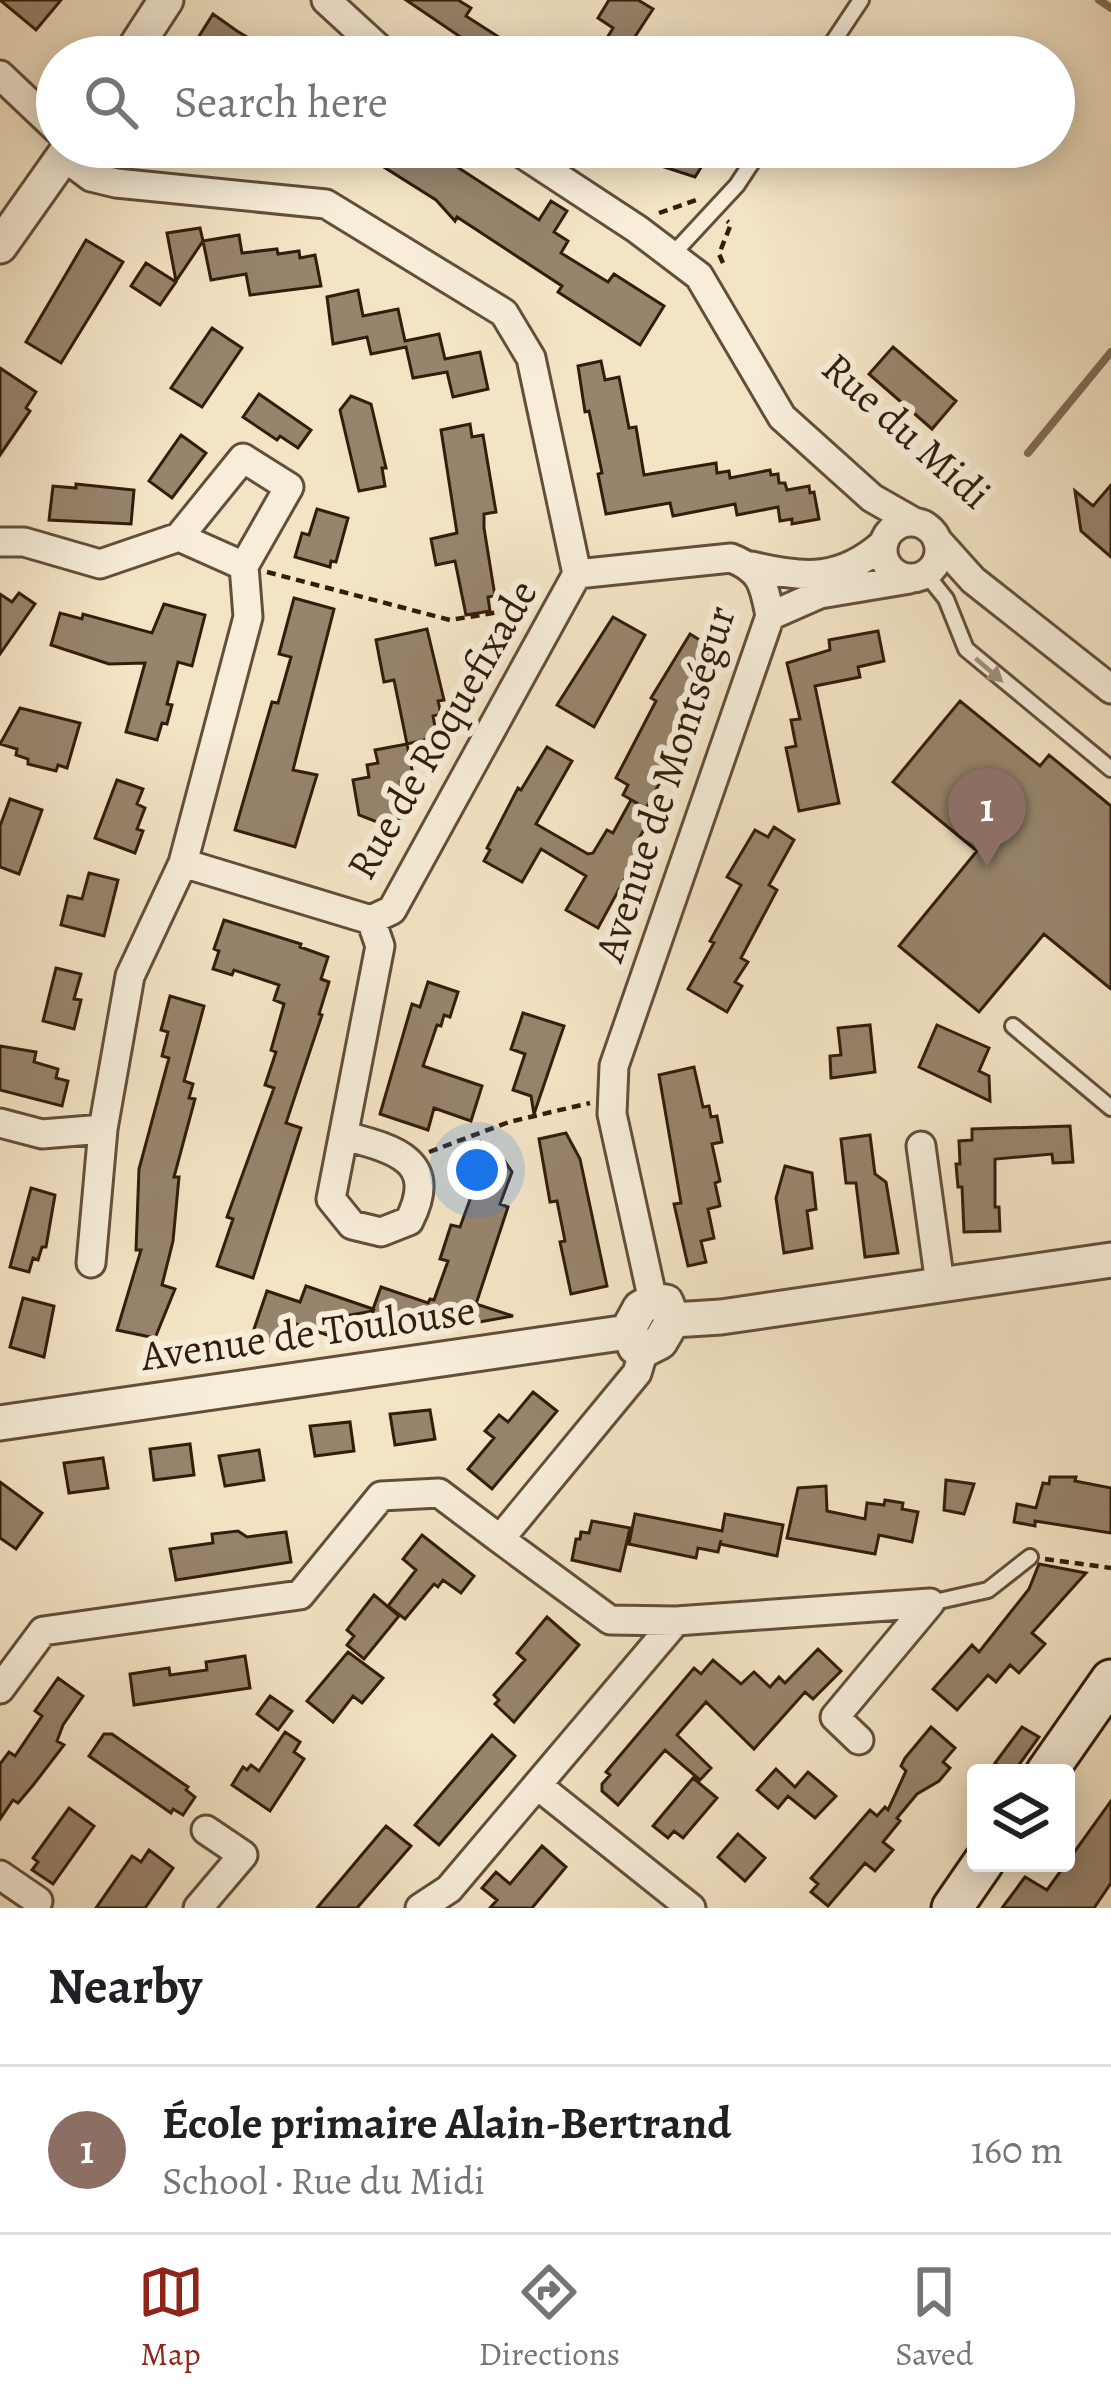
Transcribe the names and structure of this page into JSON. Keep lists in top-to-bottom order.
{
  "streets": {
    "street": [
      "Rue du Midi",
      "Rue de Roquefixade",
      "Avenue de Montségur",
      "Avenue de Toulouse"
    ]
  },
  "crossings": [
    ["Rue de Roquefixade", "Avenue de Montségur"]
  ],
  "page": {
    "search": "Search here",
    "pins": "1",
    "heading": "Nearby",
    "list": [
      {
        "mark": "1",
        "name": "École primaire Alain-Bertrand",
        "note": "School · Rue du Midi",
        "value": "160 m"
      }
    ],
    "nav": ["Map", "Directions", "Saved"]
  }
}
